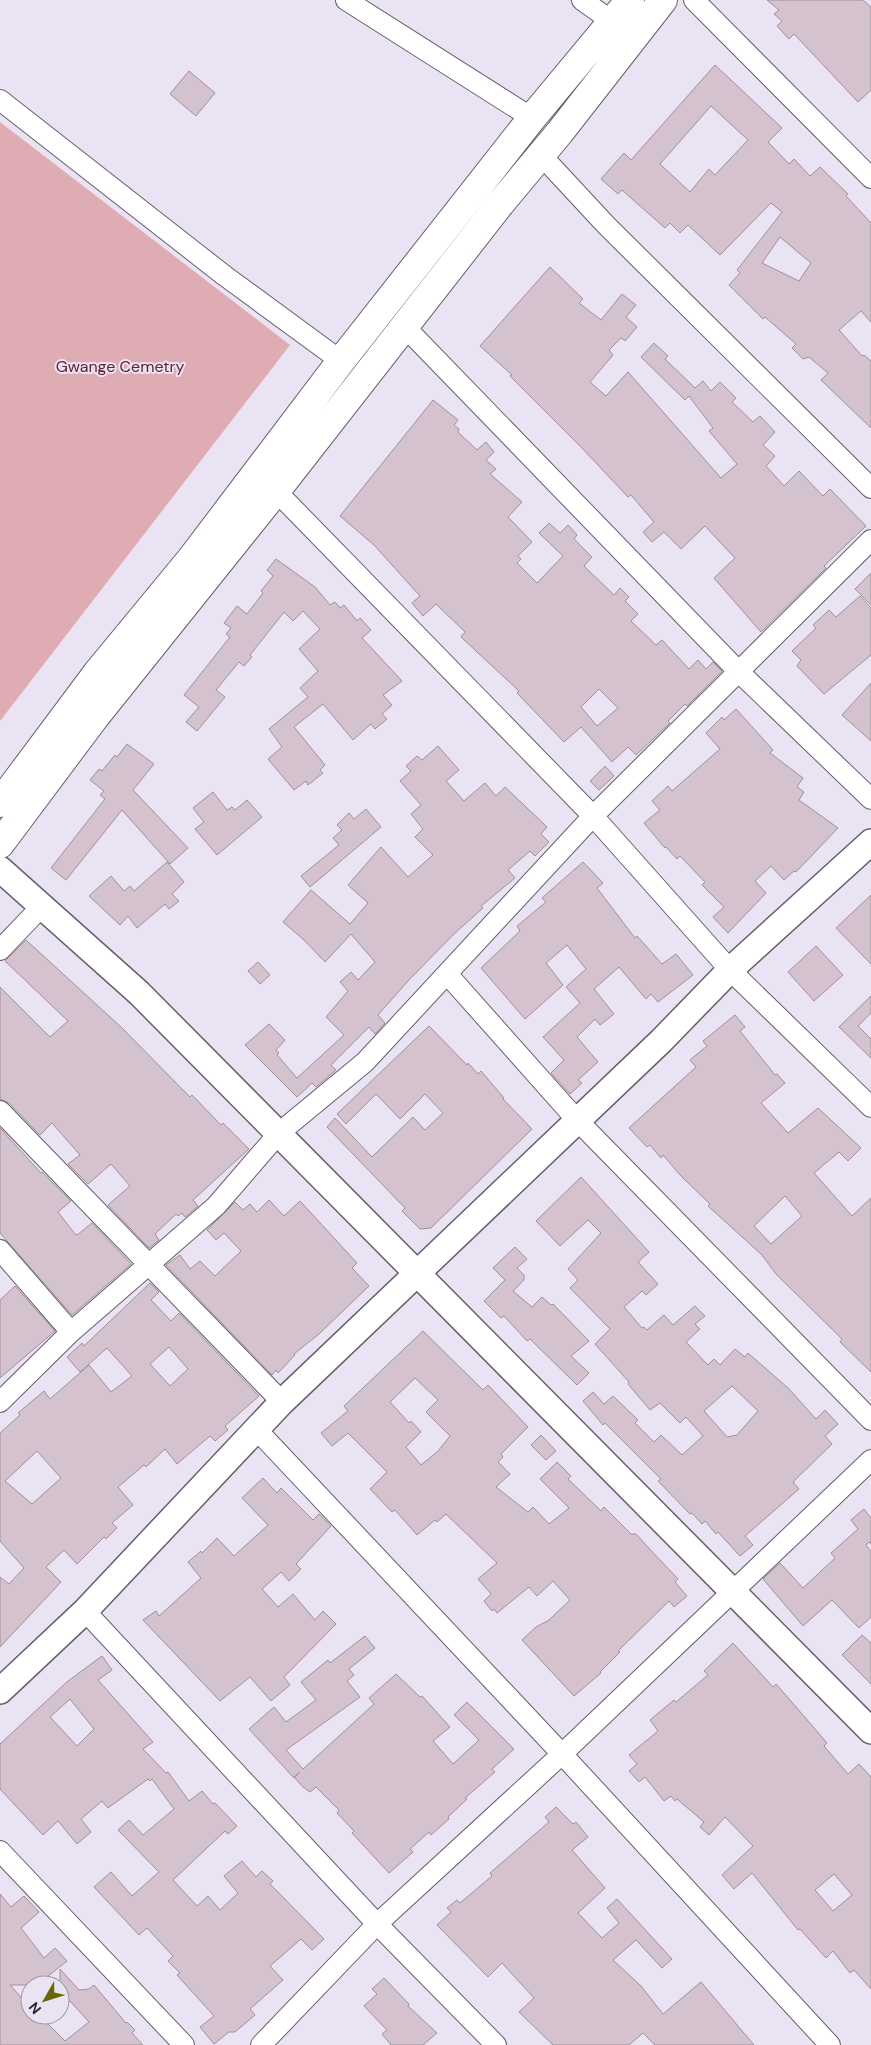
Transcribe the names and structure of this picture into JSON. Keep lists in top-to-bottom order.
{
  "parks": ["Gwange Cemetry"],
  "north": "bottom left"
}
